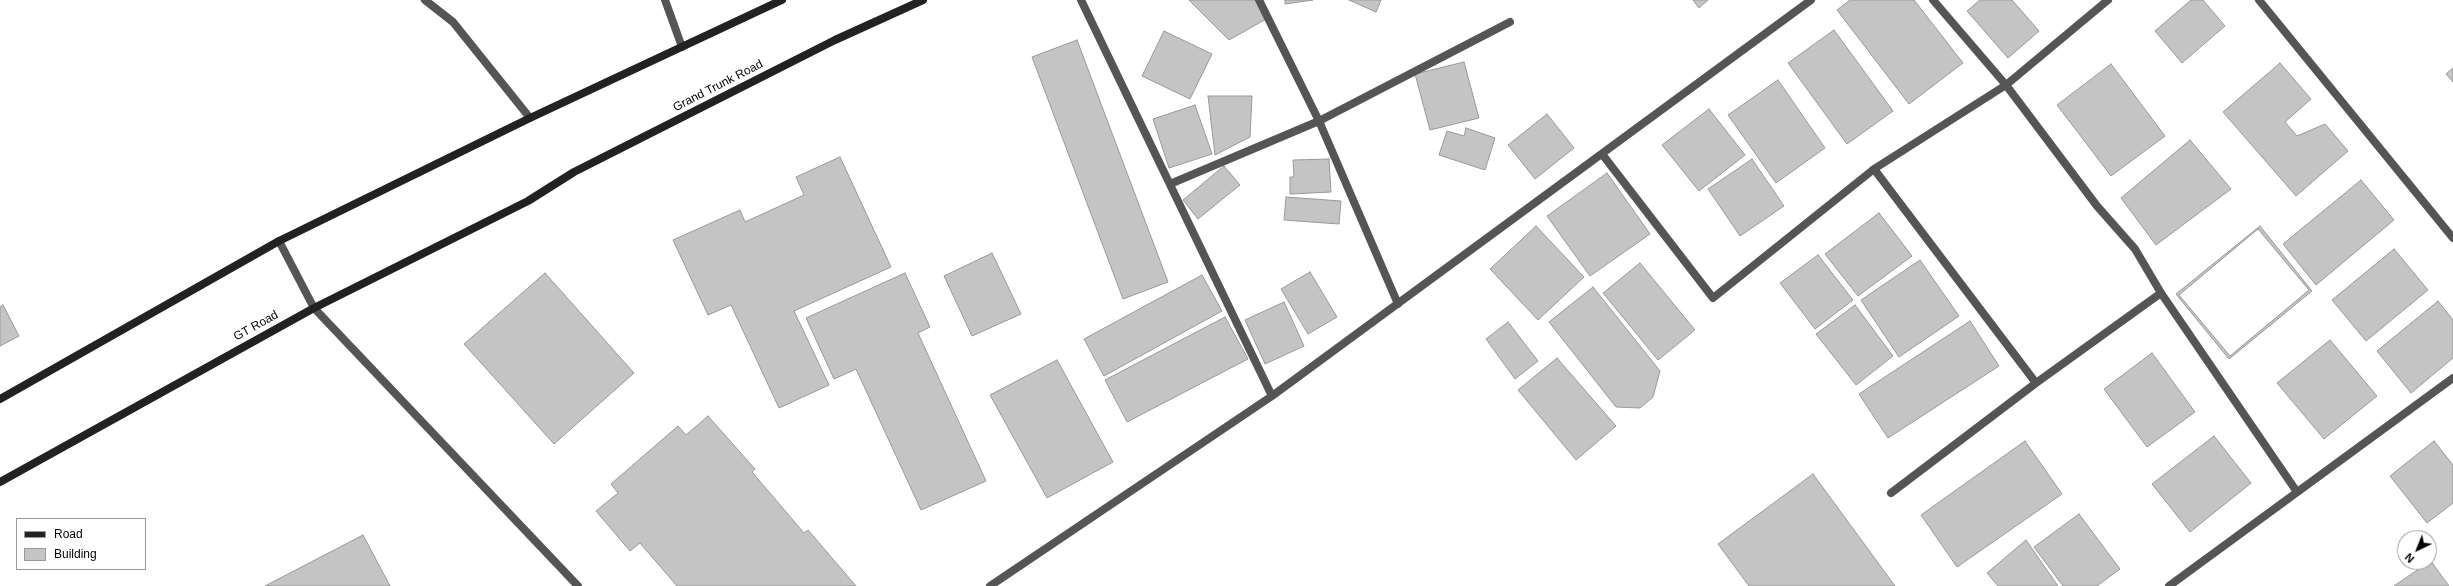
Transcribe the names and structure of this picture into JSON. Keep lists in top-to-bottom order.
{
  "streets": {
    "main road": ["Grand Trunk Road", "GT Road"]
  },
  "crossings": [
    ["Grand Trunk Road", "GT Road"]
  ],
  "legend": ["Road", "Building"],
  "north": "bottom left"
}
